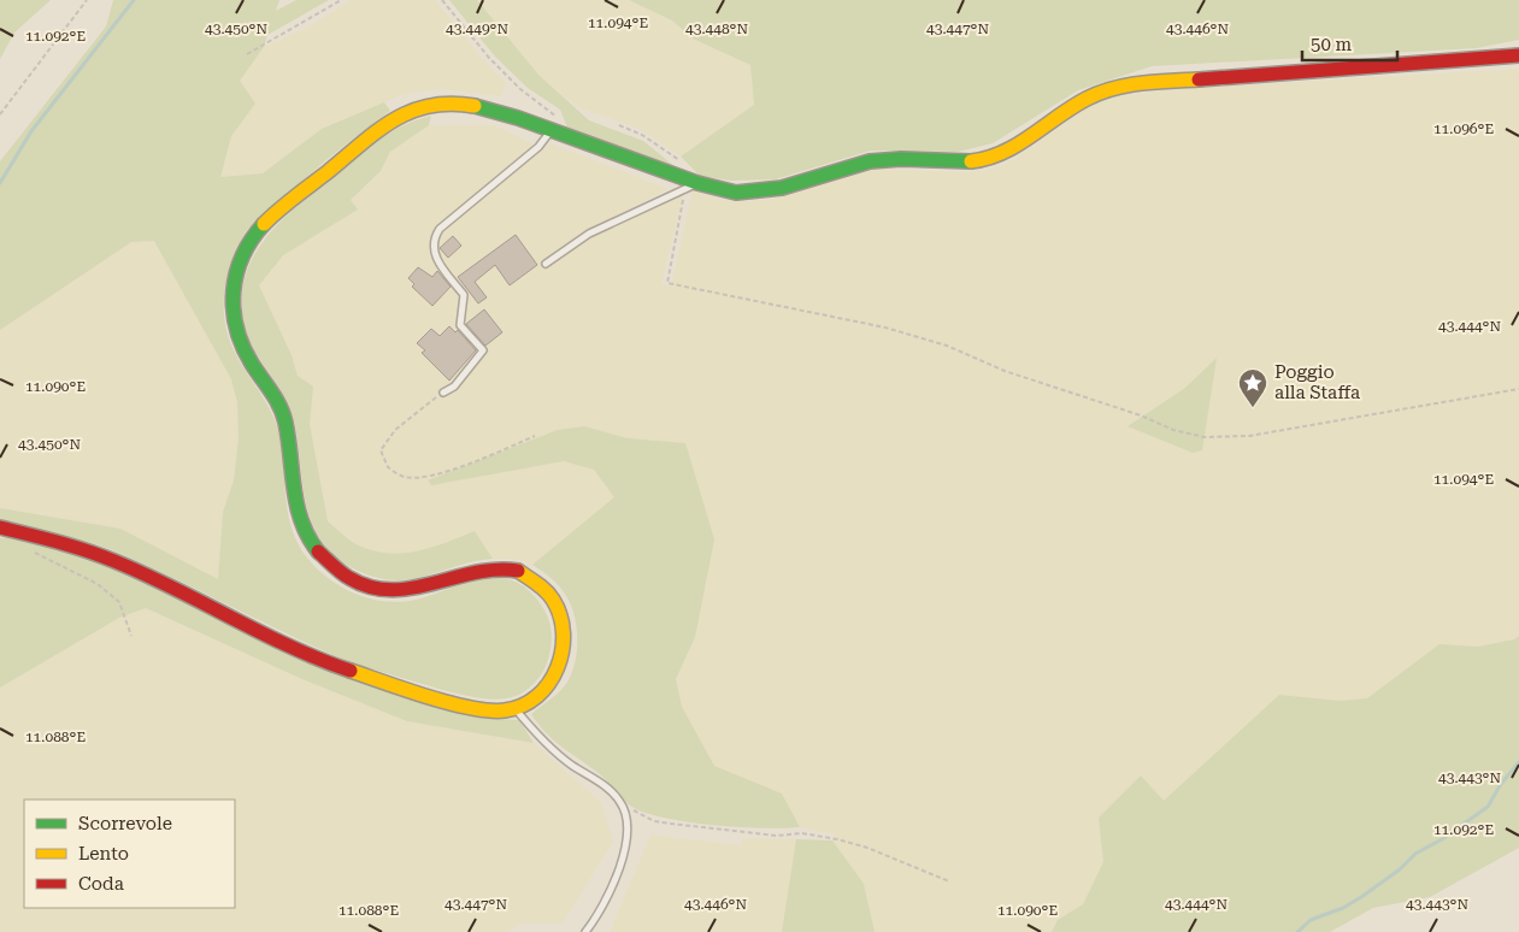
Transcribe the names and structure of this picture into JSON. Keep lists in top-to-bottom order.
{
  "places": {
    "place": ["Poggio alla Staffa"]
  },
  "legend": ["Scorrevole", "Lento", "Coda"],
  "scale_bar": "50 m",
  "coordinates": [
    "11.094°E",
    "43.448°N",
    "43.450°N",
    "43.449°N",
    "43.447°N",
    "43.446°N",
    "11.092°E",
    "11.096°E",
    "43.444°N",
    "11.090°E",
    "11.088°E",
    "43.443°N"
  ]
}
